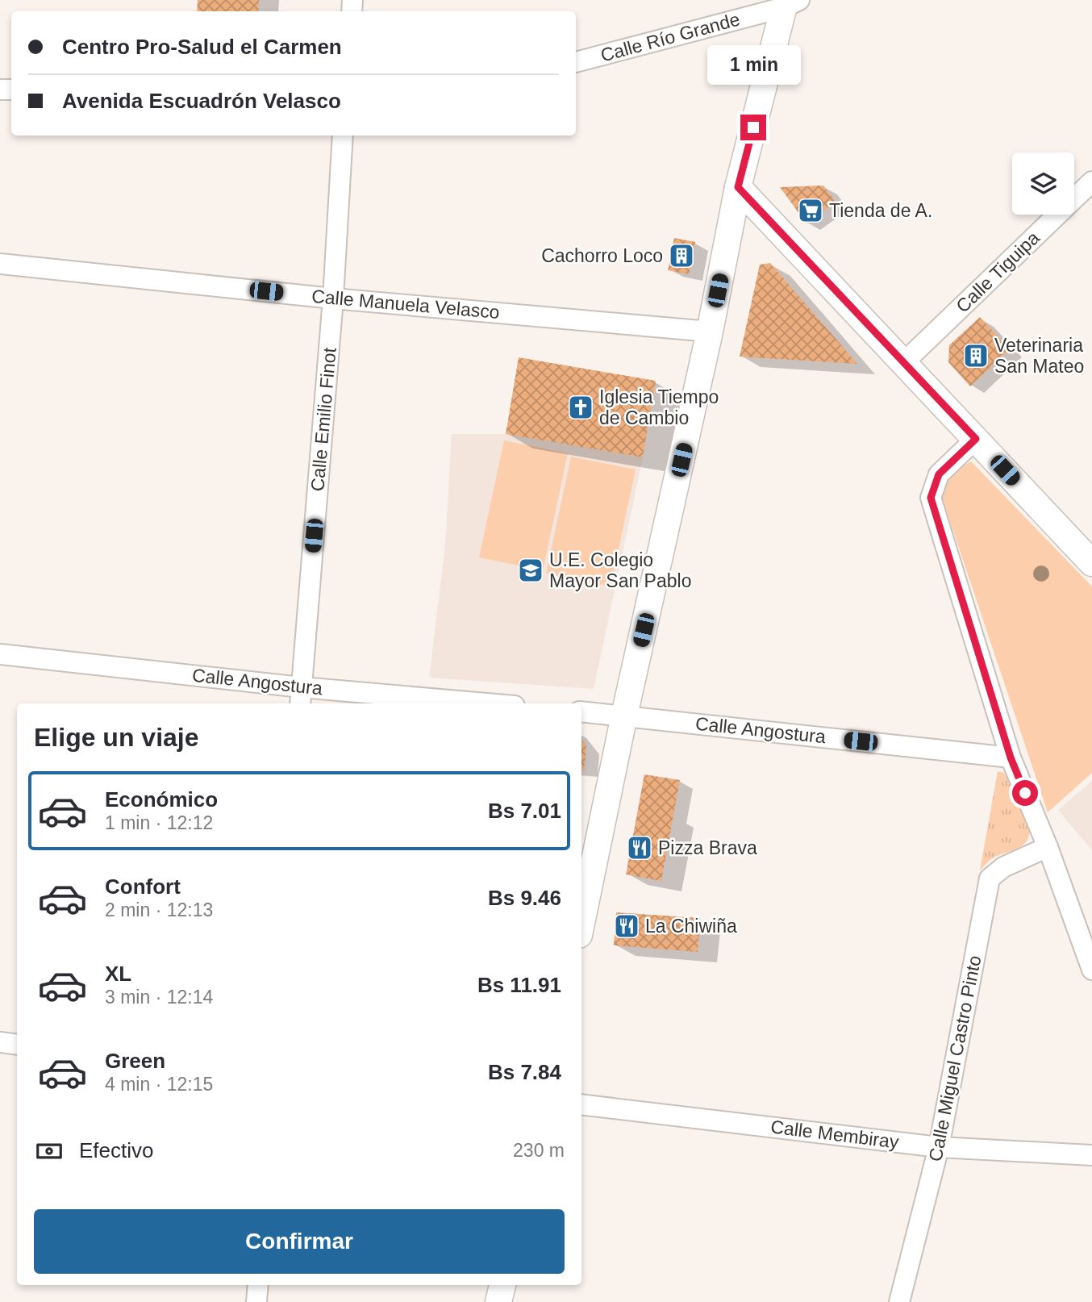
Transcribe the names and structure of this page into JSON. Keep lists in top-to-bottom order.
{
  "streets": {
    "street": [
      "Calle Río Grande",
      "Calle Tiguipa",
      "Calle Manuela Velasco",
      "Calle Emilio Finot",
      "Calle Angostura",
      "Calle Miguel Castro Pinto",
      "Calle Membiray"
    ]
  },
  "crossings": [
    ["Calle Manuela Velasco", "Calle Emilio Finot"],
    ["Calle Emilio Finot", "Calle Angostura"],
    ["Calle Miguel Castro Pinto", "Calle Membiray"]
  ],
  "places": {
    "supermarket": ["Tienda de A."],
    "building": ["Cachorro Loco", "Veterinaria San Mateo"],
    "church": ["Iglesia Tiempo de Cambio"],
    "school or university": ["U.E. Colegio Mayor San Pablo"],
    "restaurant": ["Pizza Brava", "La Chiwiña"]
  },
  "page": {
    "banner": ["Centro Pro-Salud el Carmen", "Avenida Escuadrón Velasco"],
    "bubble": "1 min",
    "heading": "Elige un viaje",
    "list": [
      {
        "name": "Económico",
        "note": "1 min · 12:12",
        "value": "Bs 7.01"
      },
      {
        "name": "Confort",
        "note": "2 min · 12:13",
        "value": "Bs 9.46"
      },
      {
        "name": "XL",
        "note": "3 min · 12:14",
        "value": "Bs 11.91"
      },
      {
        "name": "Green",
        "note": "4 min · 12:15",
        "value": "Bs 7.84"
      }
    ],
    "pay": ["Efectivo", "230 m"],
    "buttons": "Confirmar"
  }
}
